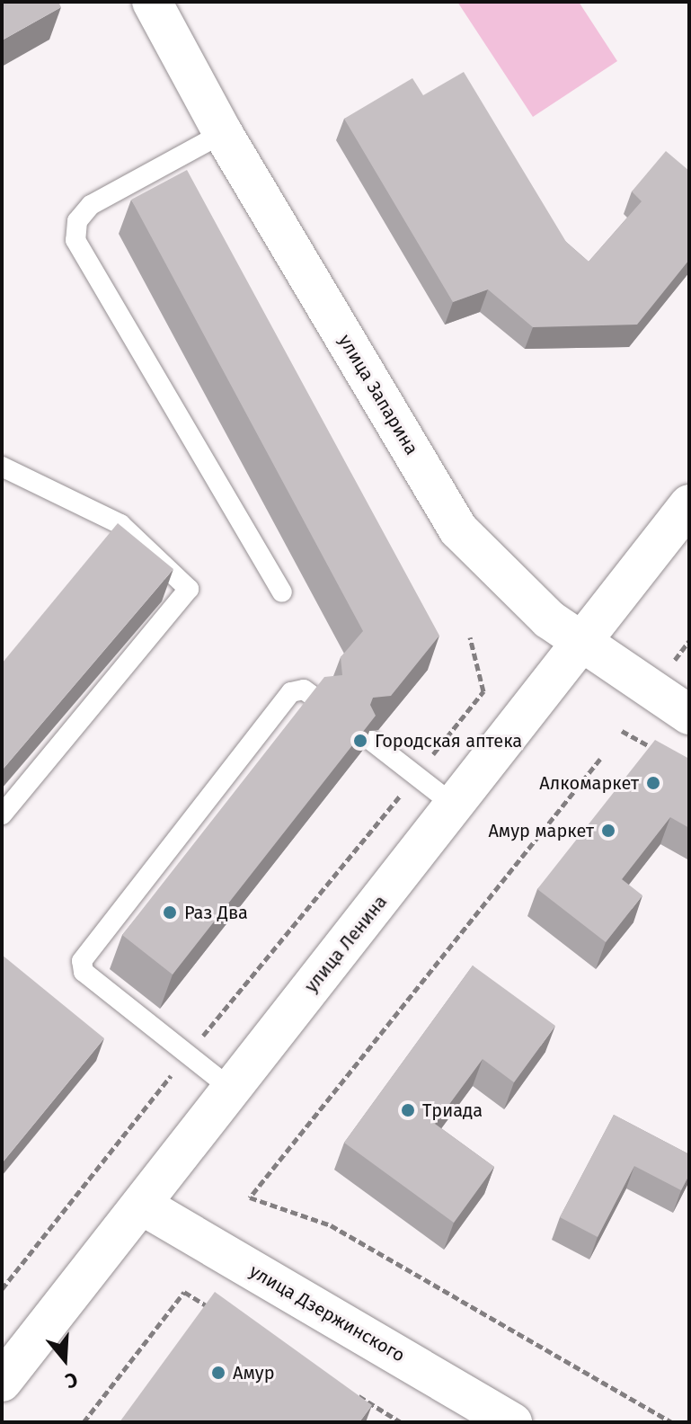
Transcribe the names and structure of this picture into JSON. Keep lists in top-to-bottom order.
{
  "streets": {
    "main road": ["улица Запарина", "улица Ленина", "улица Дзержинского"]
  },
  "crossings": [
    ["улица Запарина", "улица Ленина"],
    ["улица Ленина", "улица Дзержинского"]
  ],
  "places": [
    "Городская аптека",
    "Алкомаркет",
    "Амур маркет",
    "Раз Два",
    "Триада",
    "Амур"
  ],
  "north": "bottom"
}
